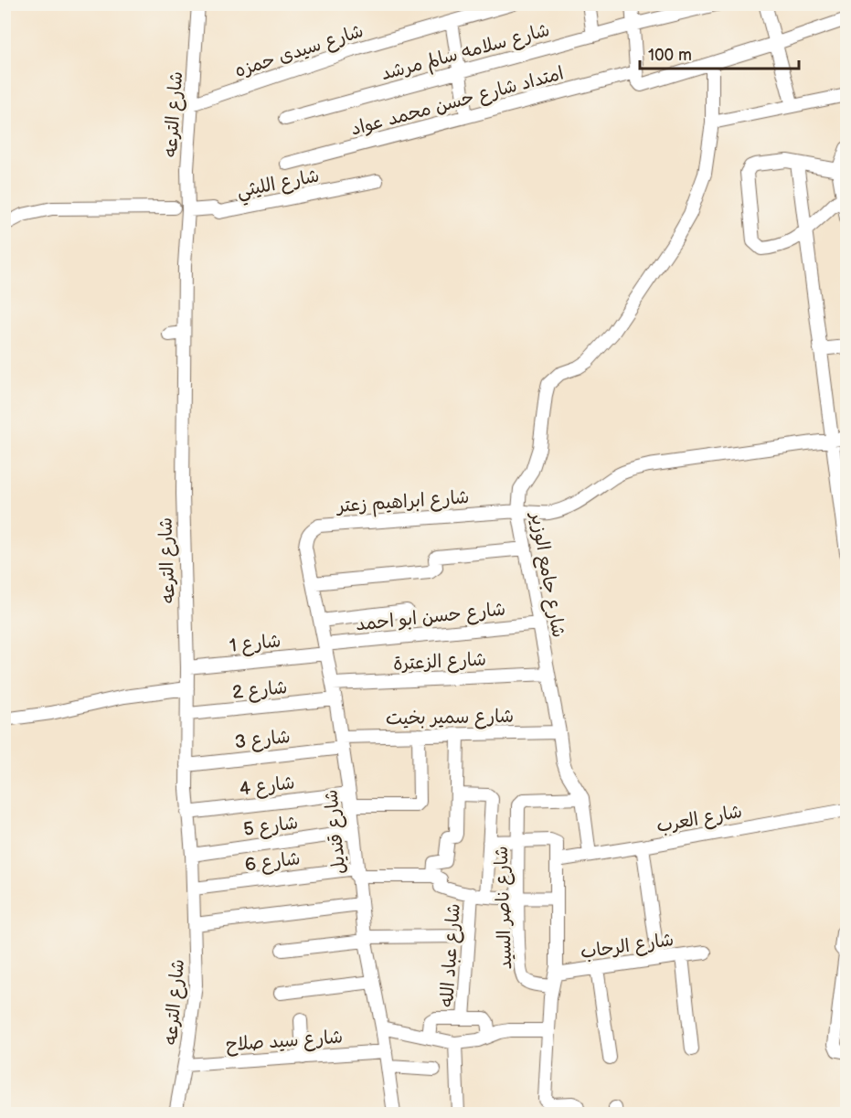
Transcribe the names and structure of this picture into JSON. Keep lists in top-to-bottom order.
{
  "streets": {
    "street": [
      "شارع سيدى حمزه",
      "شارع سلامه سالم مرشد",
      "امتداد شارع حسن محمد عواد",
      "شارع الترعه",
      "شارع الليثي",
      "شارع ابراهيم زعتر",
      "شارع جامع الوزير",
      "شارع حسن ابو احمد",
      "شارع 1",
      "شارع الزعترة",
      "شارع 2",
      "شارع سمير بخيت",
      "شارع 3",
      "شارع 4",
      "شارع العرب",
      "شارع 5",
      "شارع قنديل",
      "شارع 6",
      "شارع ناصر السيد",
      "شارع الرحاب",
      "شارع عباد الله",
      "شارع سيد صلاح"
    ]
  },
  "crossings": [
    ["شارع سيدى حمزه", "شارع الترعه"],
    ["شارع الترعه", "شارع الليثي"],
    ["شارع الترعه", "شارع 1"],
    ["شارع الترعه", "شارع 2"],
    ["شارع الترعه", "شارع 3"],
    ["شارع الترعه", "شارع 4"],
    ["شارع الترعه", "شارع 5"],
    ["شارع الترعه", "شارع 6"],
    ["شارع الترعه", "شارع سيد صلاح"],
    ["شارع ابراهيم زعتر", "شارع جامع الوزير"],
    ["شارع ابراهيم زعتر", "شارع قنديل"],
    ["شارع جامع الوزير", "شارع حسن ابو احمد"],
    ["شارع جامع الوزير", "شارع الزعترة"],
    ["شارع جامع الوزير", "شارع سمير بخيت"],
    ["شارع جامع الوزير", "شارع العرب"],
    ["شارع جامع الوزير", "شارع ناصر السيد"],
    ["شارع حسن ابو احمد", "شارع 1"],
    ["شارع حسن ابو احمد", "شارع قنديل"],
    ["شارع 1", "شارع قنديل"],
    ["شارع الزعترة", "شارع قنديل"],
    ["شارع 2", "شارع قنديل"],
    ["شارع سمير بخيت", "شارع 3"],
    ["شارع سمير بخيت", "شارع 4"],
    ["شارع سمير بخيت", "شارع قنديل"],
    ["شارع 3", "شارع قنديل"],
    ["شارع 4", "شارع قنديل"],
    ["شارع 5", "شارع قنديل"],
    ["شارع قنديل", "شارع 6"],
    ["شارع قنديل", "شارع سيد صلاح"],
    ["شارع ناصر السيد", "شارع الرحاب"]
  ],
  "scale_bar": "100 m"
}
